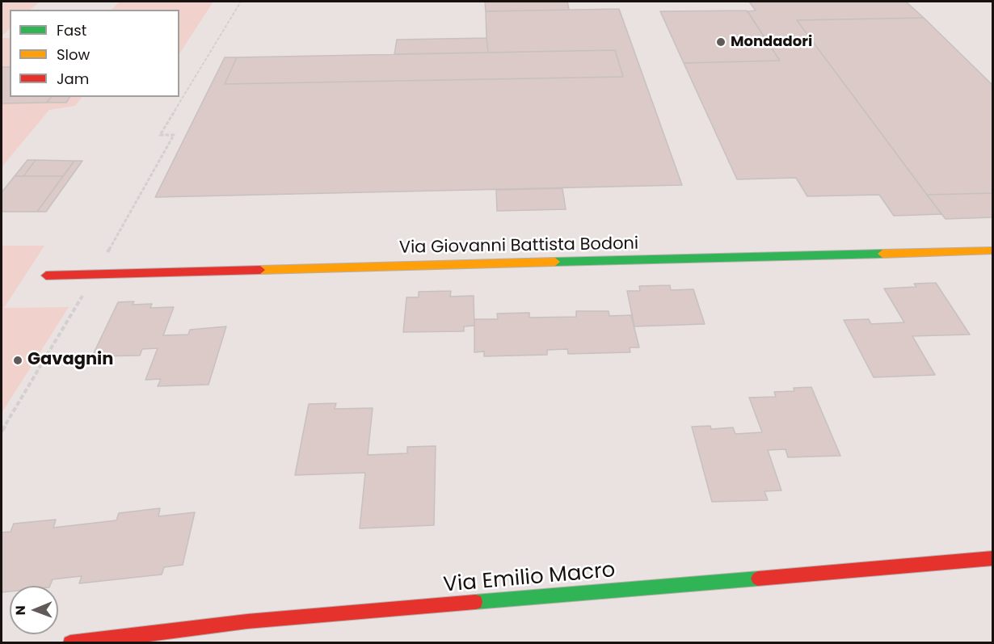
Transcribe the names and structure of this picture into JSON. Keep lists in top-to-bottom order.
{
  "streets": {
    "street": ["Via Giovanni Battista Bodoni", "Via Emilio Macro"]
  },
  "places": ["Mondadori", "Gavagnin"],
  "legend": ["Fast", "Slow", "Jam"],
  "north": "left"
}
